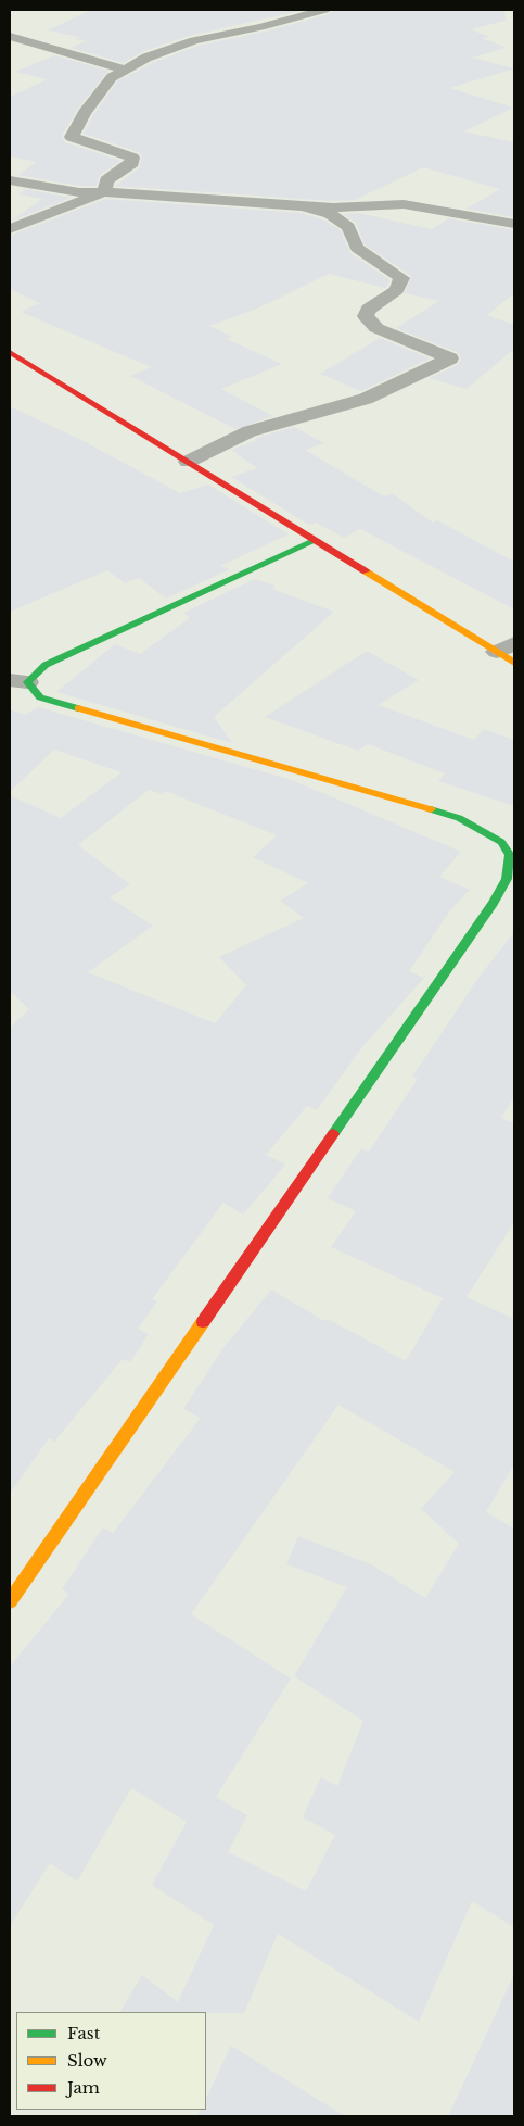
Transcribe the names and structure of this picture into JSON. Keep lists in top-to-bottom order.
{
  "legend": ["Fast", "Slow", "Jam"]
}
